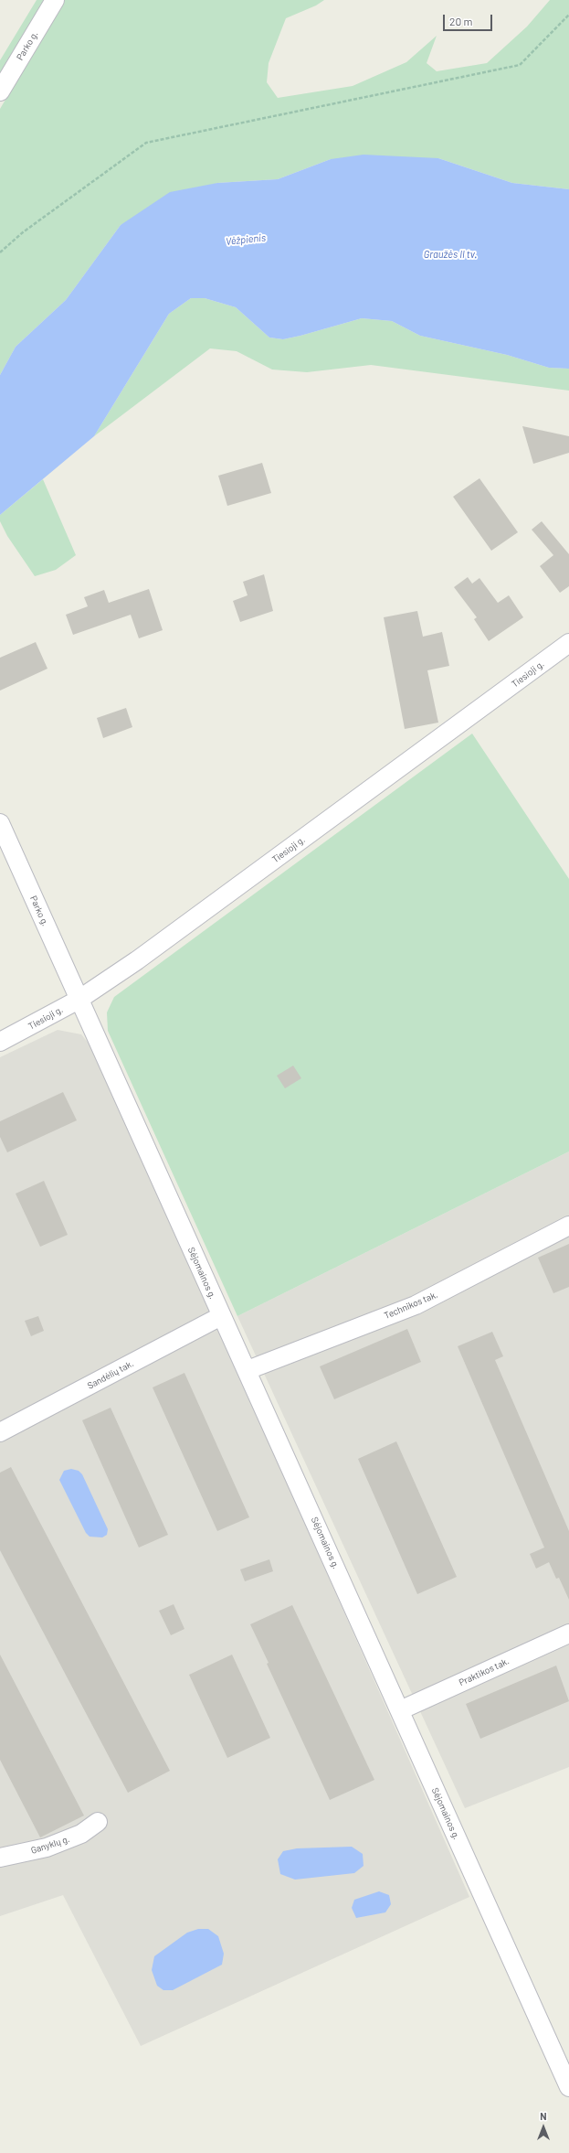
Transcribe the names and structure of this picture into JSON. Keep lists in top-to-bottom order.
{
  "streets": {
    "street": [
      "Parko g.",
      "Tiesioji g.",
      "Sėjomainos g.",
      "Technikos tak.",
      "Sandėlių tak.",
      "Praktikos tak.",
      "Ganyklų g."
    ]
  },
  "crossings": [
    ["Parko g.", "Tiesioji g."],
    ["Parko g.", "Sėjomainos g."],
    ["Tiesioji g.", "Sėjomainos g."],
    ["Sėjomainos g.", "Technikos tak."],
    ["Sėjomainos g.", "Sandėlių tak."],
    ["Sėjomainos g.", "Praktikos tak."]
  ],
  "water": ["Vėžpienis", "Graužės II tv."],
  "scale_bar": "20 m",
  "north": "top"
}
